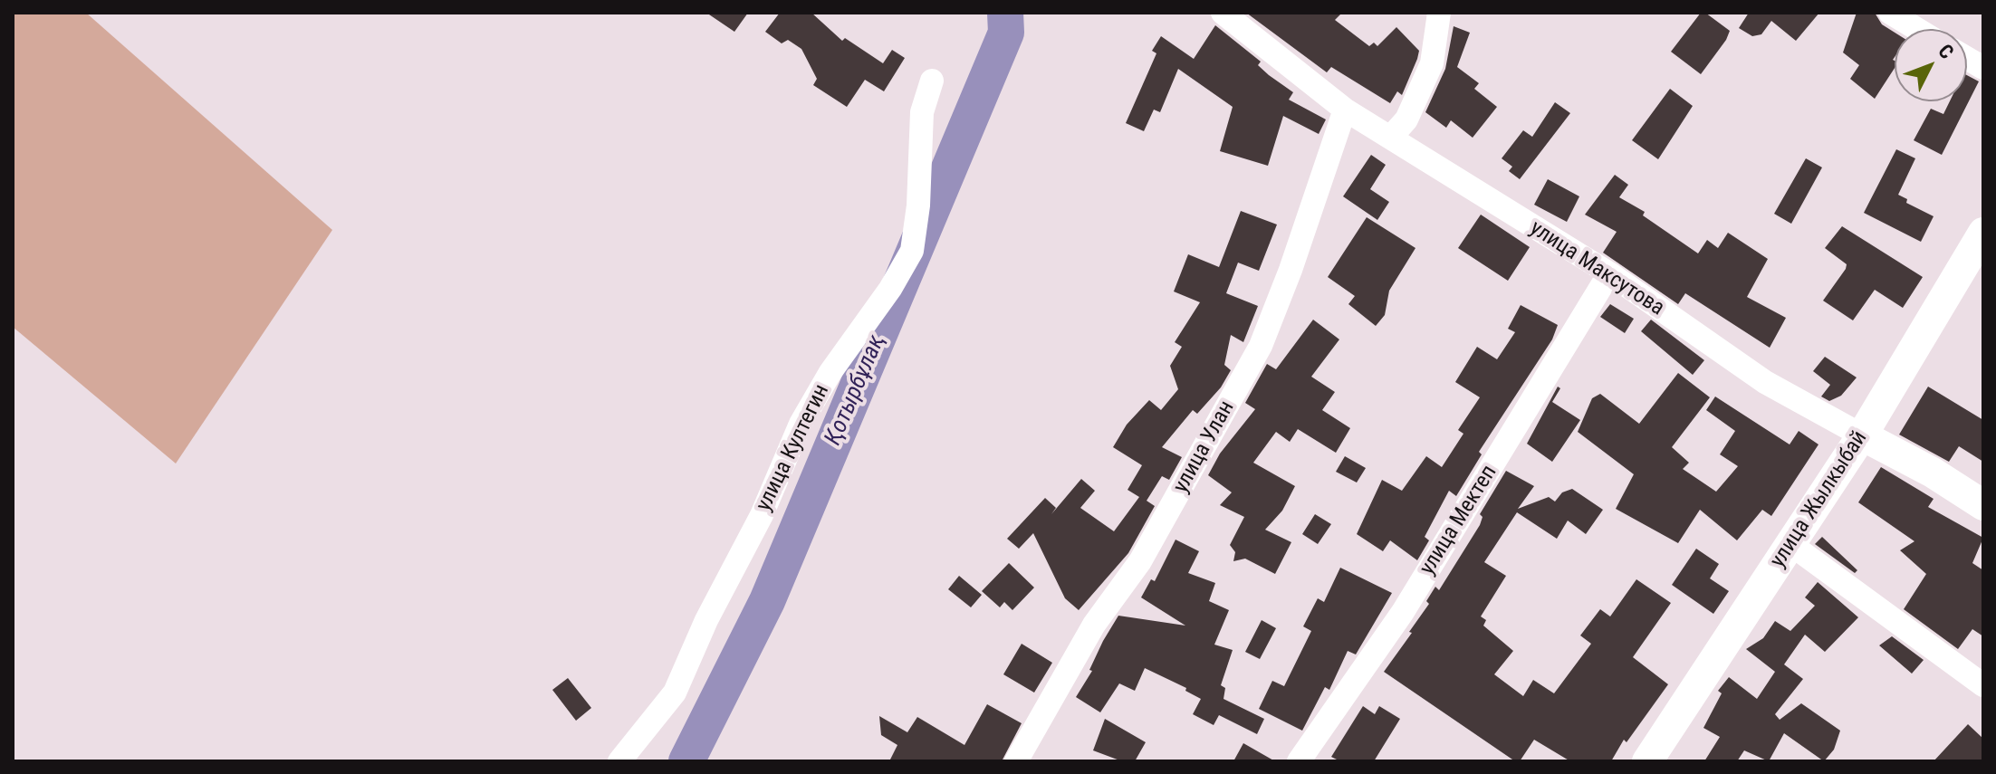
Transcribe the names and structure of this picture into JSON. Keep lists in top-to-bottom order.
{
  "streets": {
    "street": [
      "улица Максутова",
      "улица Улан",
      "улица Култегин",
      "улица Жылкыбай",
      "улица Мектеп"
    ]
  },
  "crossings": [
    ["улица Максутова", "улица Улан"],
    ["улица Максутова", "улица Жылкыбай"],
    ["улица Максутова", "улица Мектеп"]
  ],
  "water": ["Қотырбұлақ"],
  "north": "top right"
}
